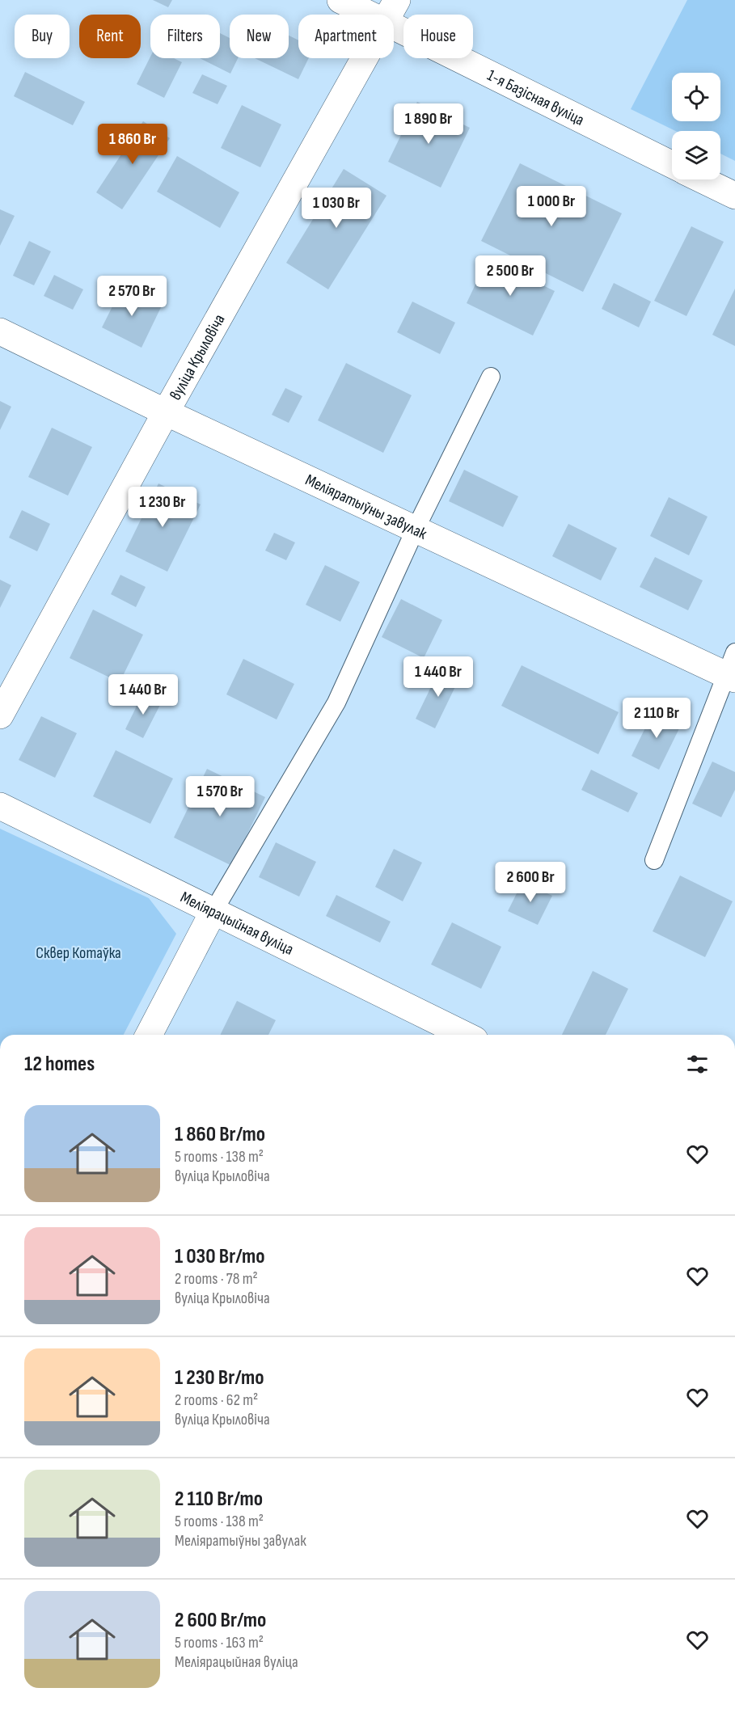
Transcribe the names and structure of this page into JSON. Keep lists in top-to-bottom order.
{
  "streets": {
    "street": [
      "1-я Базісная вуліца",
      "вуліца Крыловіча",
      "Меліяратыўны завулак",
      "Меліярацыйная вуліца"
    ]
  },
  "crossings": [
    ["1-я Базісная вуліца", "вуліца Крыловіча"],
    ["вуліца Крыловіча", "Меліяратыўны завулак"]
  ],
  "parks": ["Сквер Котаўка"],
  "page": {
    "chip": [
      "Buy",
      "Rent",
      "Filters",
      "New",
      "Apartment",
      "House"
    ],
    "price": [
      "1 890 Br",
      "1 860 Br",
      "1 000 Br",
      "1 030 Br",
      "2 500 Br",
      "2 570 Br",
      "1 230 Br",
      "1 440 Br",
      "1 440 Br",
      "2 110 Br",
      "1 570 Br",
      "2 600 Br"
    ],
    "heading": "12 homes",
    "list": [
      {
        "name": "1 860 Br/mo",
        "note": "5 rooms · 138 m² · вуліца Крыловіча"
      },
      {
        "name": "1 030 Br/mo",
        "note": "2 rooms · 78 m² · вуліца Крыловіча"
      },
      {
        "name": "1 230 Br/mo",
        "note": "2 rooms · 62 m² · вуліца Крыловіча"
      },
      {
        "name": "2 110 Br/mo",
        "note": "5 rooms · 138 m² · Меліяратыўны завулак"
      },
      {
        "name": "2 600 Br/mo",
        "note": "5 rooms · 163 m² · Меліярацыйная вуліца"
      }
    ]
  }
}
